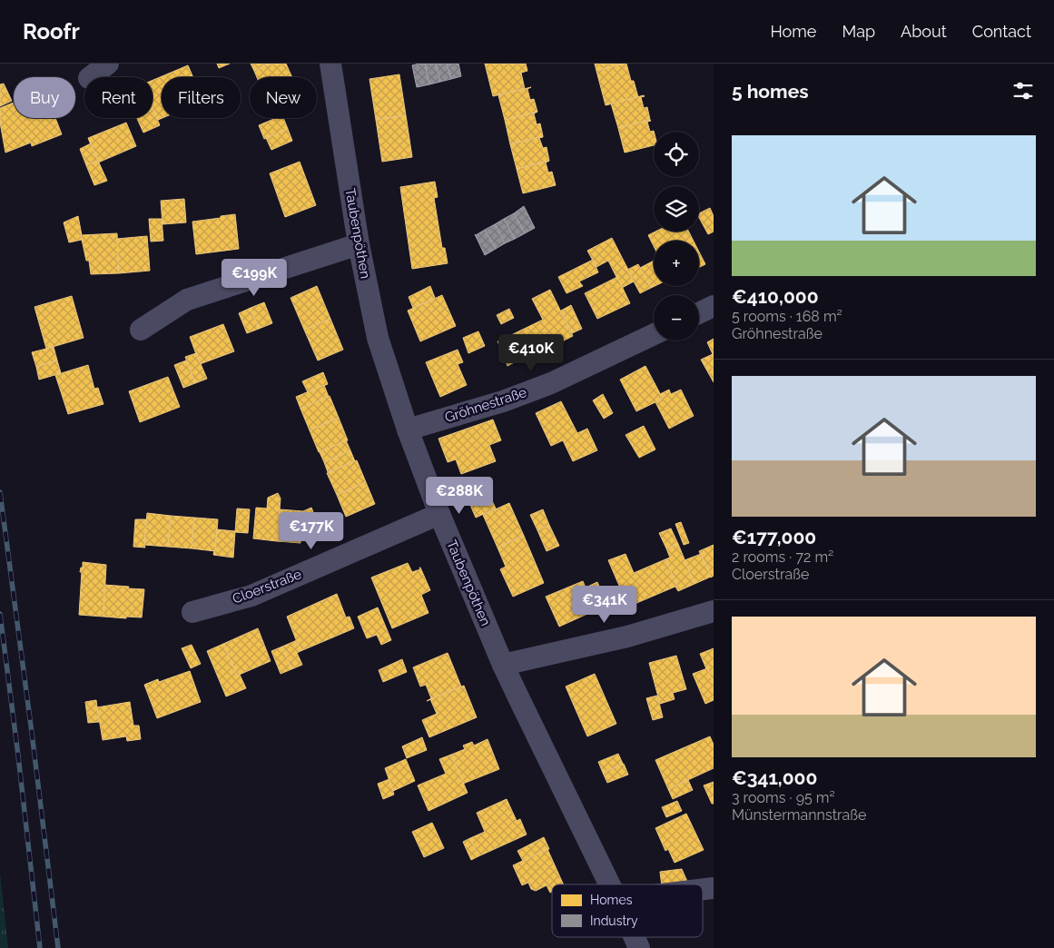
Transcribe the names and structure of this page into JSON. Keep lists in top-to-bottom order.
{
  "streets": {
    "street": ["Taubenpöthen", "Gröhnestraße", "Cloerstraße"]
  },
  "crossings": [
    ["Taubenpöthen", "Gröhnestraße"],
    ["Taubenpöthen", "Cloerstraße"]
  ],
  "legend": ["Homes", "Industry"],
  "page": {
    "header": "Roofr",
    "nav": [
      "Home",
      "Map",
      "About",
      "Contact"
    ],
    "heading": "5 homes",
    "chip": [
      "Buy",
      "Rent",
      "Filters",
      "New"
    ],
    "list": [
      {
        "name": "€410,000",
        "note": "5 rooms · 168 m² · Gröhnestraße"
      },
      {
        "name": "€177,000",
        "note": "2 rooms · 72 m² · Cloerstraße"
      },
      {
        "name": "€341,000",
        "note": "3 rooms · 95 m² · Münstermannstraße"
      }
    ],
    "map_buttons": ["+", "−"],
    "price": [
      "€199K",
      "€410K",
      "€288K",
      "€177K",
      "€341K"
    ]
  }
}
